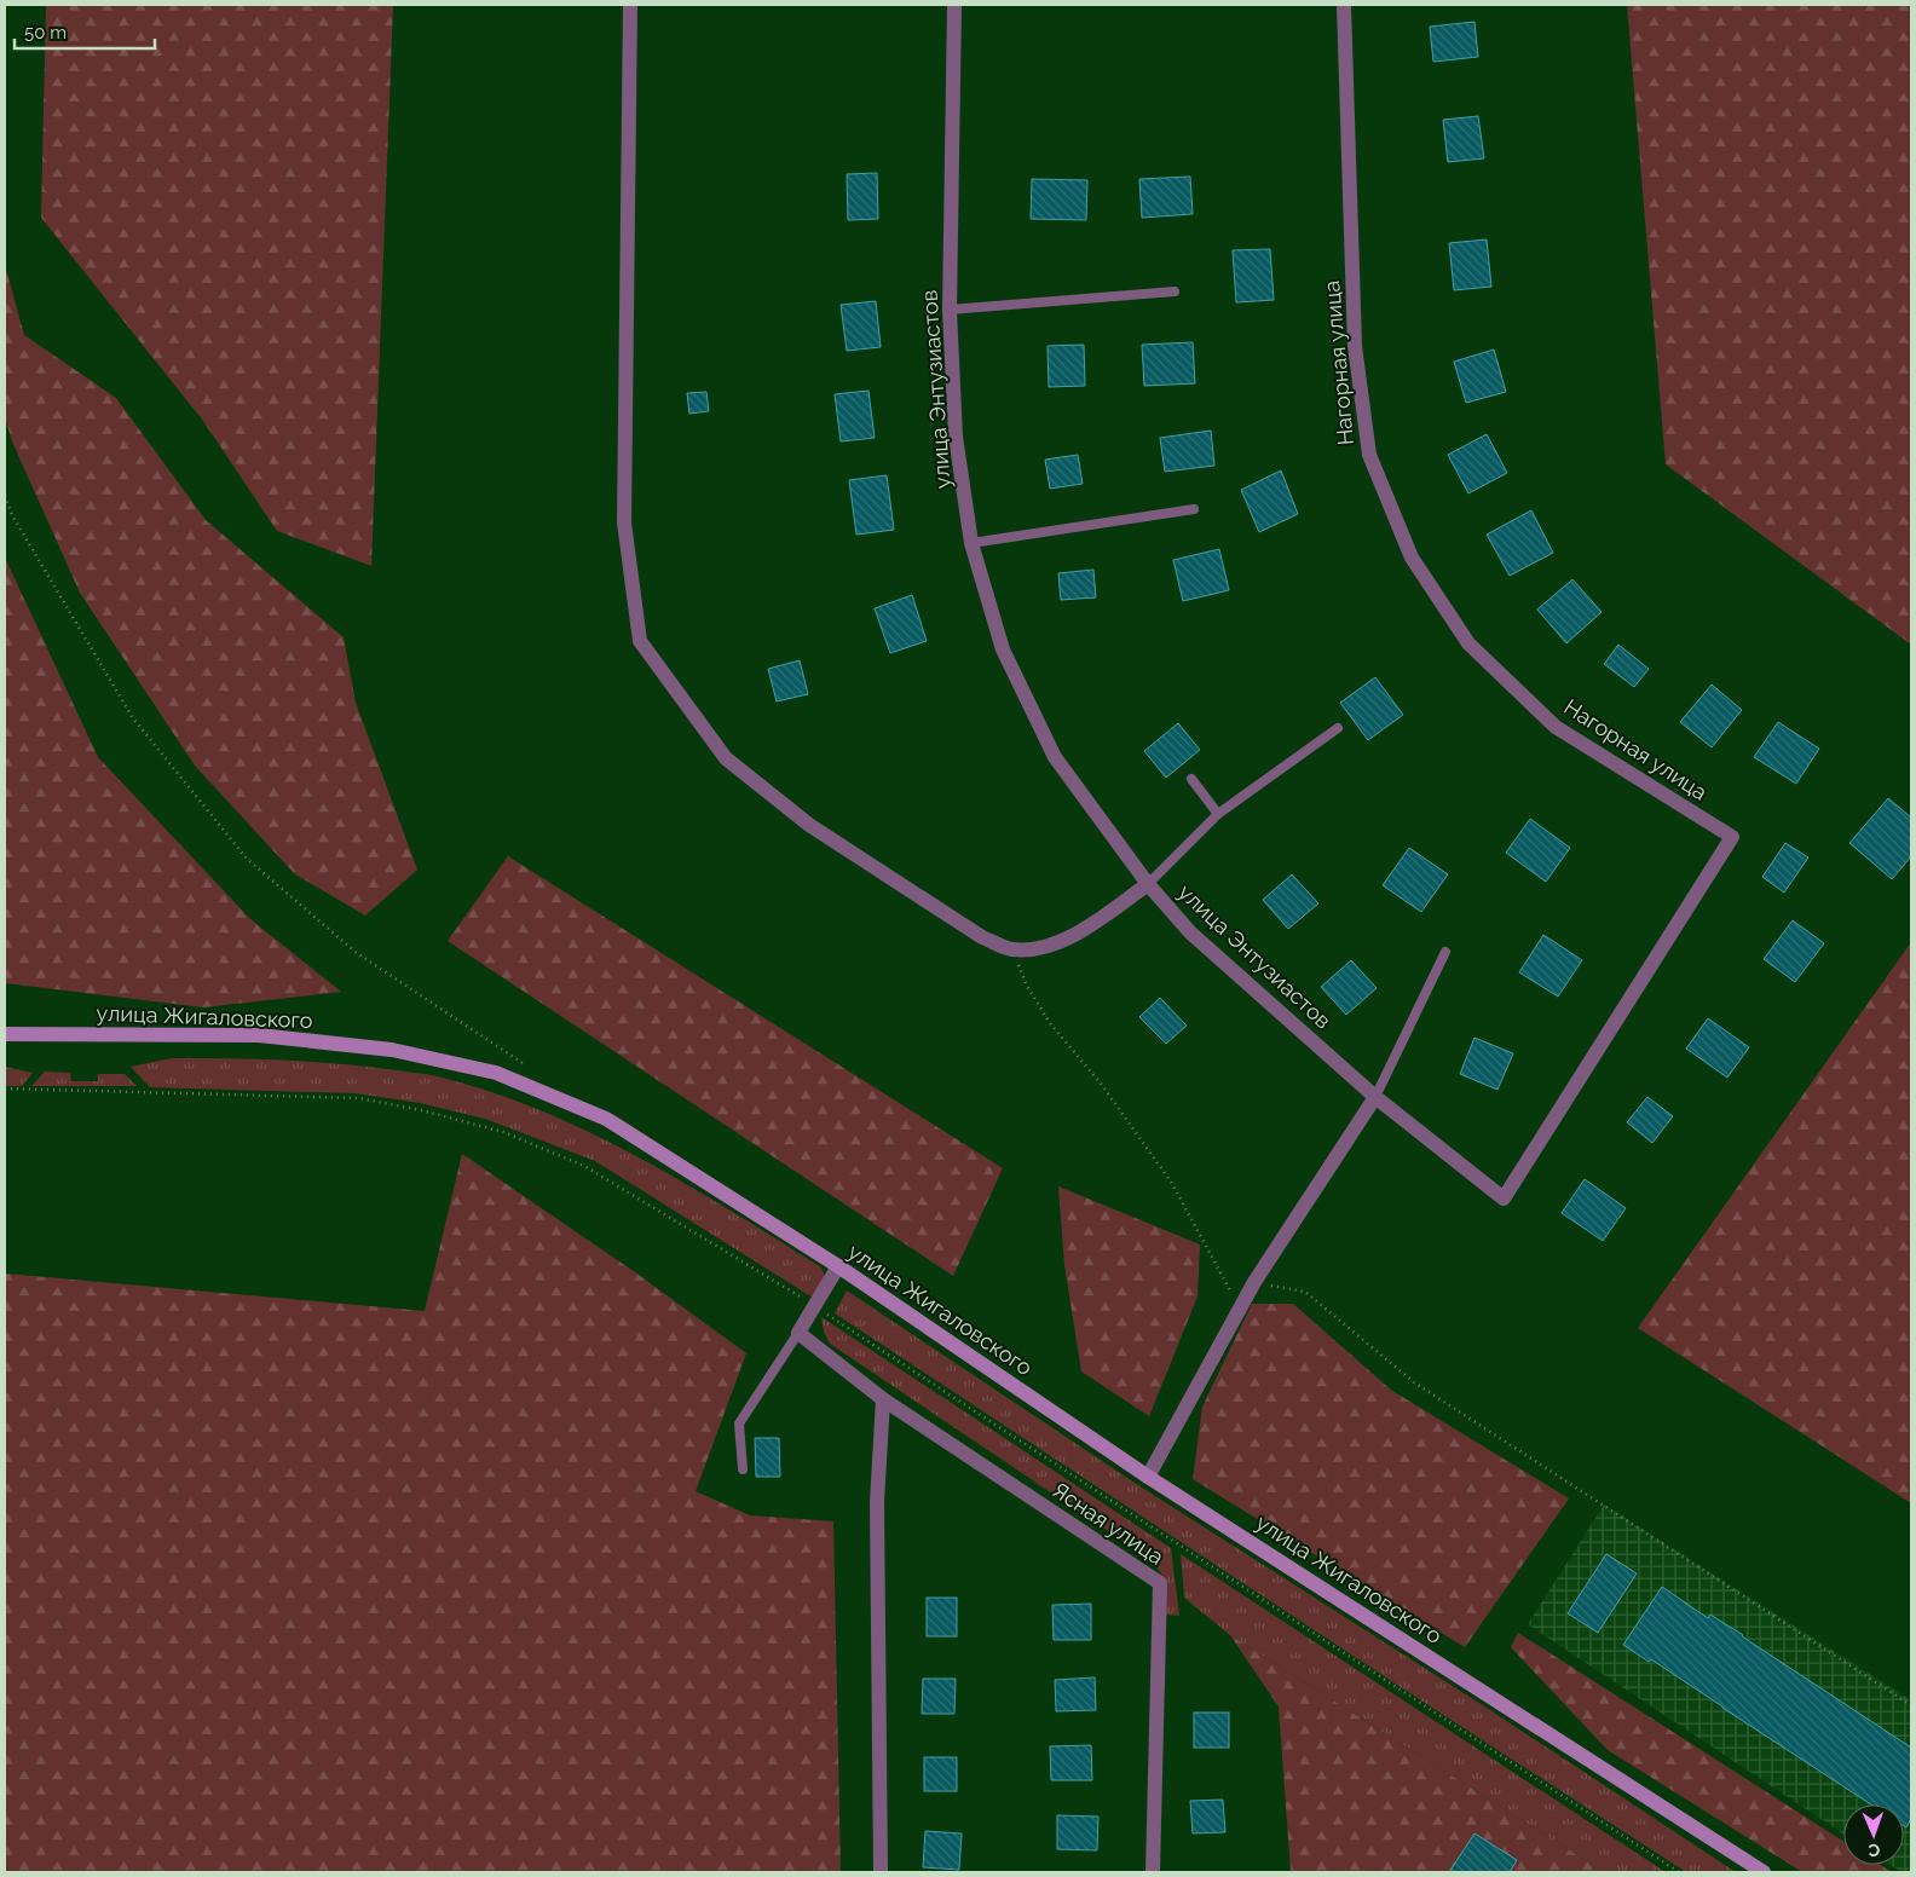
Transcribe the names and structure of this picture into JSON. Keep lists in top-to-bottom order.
{
  "streets": {
    "main road": ["улица Жигаловского"],
    "street": ["Нагорная улица", "улица Энтузиастов", "Ясная улица"]
  },
  "crossings": [
    ["Нагорная улица", "улица Энтузиастов"]
  ],
  "scale_bar": "50 m",
  "north": "bottom"
}
